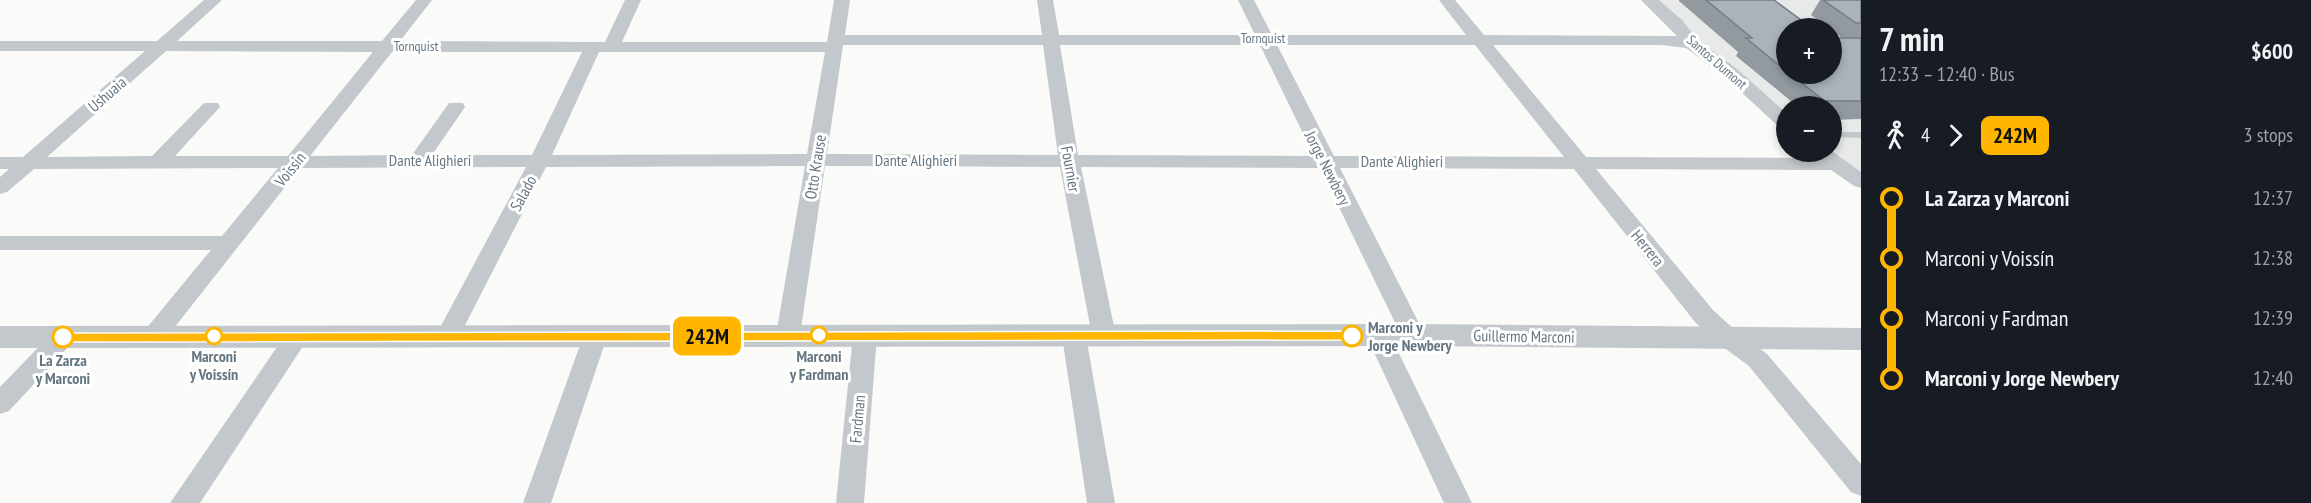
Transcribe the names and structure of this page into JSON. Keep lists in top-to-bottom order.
{
  "streets": {
    "street": [
      "Tornquist",
      "Santos Dumont",
      "Ushuaia",
      "Dante Alighieri",
      "Otto Krause",
      "Jorge Newbery",
      "Voissin",
      "Fournier",
      "Salado",
      "Herrera",
      "Guillermo Marconi",
      "Fardman"
    ]
  },
  "crossings": [
    ["Tornquist", "Santos Dumont"],
    ["Tornquist", "Ushuaia"],
    ["Tornquist", "Otto Krause"],
    ["Tornquist", "Jorge Newbery"],
    ["Tornquist", "Voissin"],
    ["Tornquist", "Fournier"],
    ["Tornquist", "Salado"],
    ["Tornquist", "Herrera"],
    ["Ushuaia", "Dante Alighieri"],
    ["Dante Alighieri", "Otto Krause"],
    ["Dante Alighieri", "Jorge Newbery"],
    ["Dante Alighieri", "Voissin"],
    ["Dante Alighieri", "Fournier"],
    ["Dante Alighieri", "Salado"],
    ["Dante Alighieri", "Herrera"],
    ["Otto Krause", "Guillermo Marconi"],
    ["Jorge Newbery", "Guillermo Marconi"],
    ["Voissin", "Guillermo Marconi"],
    ["Fournier", "Guillermo Marconi"],
    ["Salado", "Guillermo Marconi"],
    ["Herrera", "Guillermo Marconi"],
    ["Guillermo Marconi", "Fardman"]
  ],
  "places": [
    "Marconi y Fardman",
    "Marconi y Voissín",
    "Marconi y Jorge Newbery",
    "La Zarza y Marconi"
  ],
  "lines": ["bus line 242M"],
  "page": {
    "on_map": "242M",
    "heading": ["7 min", "12:33 – 12:40 · Bus", "$600"],
    "map_buttons": ["+", "−"],
    "legs": ["4", "242M", "3 stops"],
    "list": [
      {
        "name": "La Zarza y Marconi",
        "value": "12:37"
      },
      {
        "name": "Marconi y Voissín",
        "value": "12:38"
      },
      {
        "name": "Marconi y Fardman",
        "value": "12:39"
      },
      {
        "name": "Marconi y Jorge Newbery",
        "value": "12:40"
      }
    ]
  }
}
